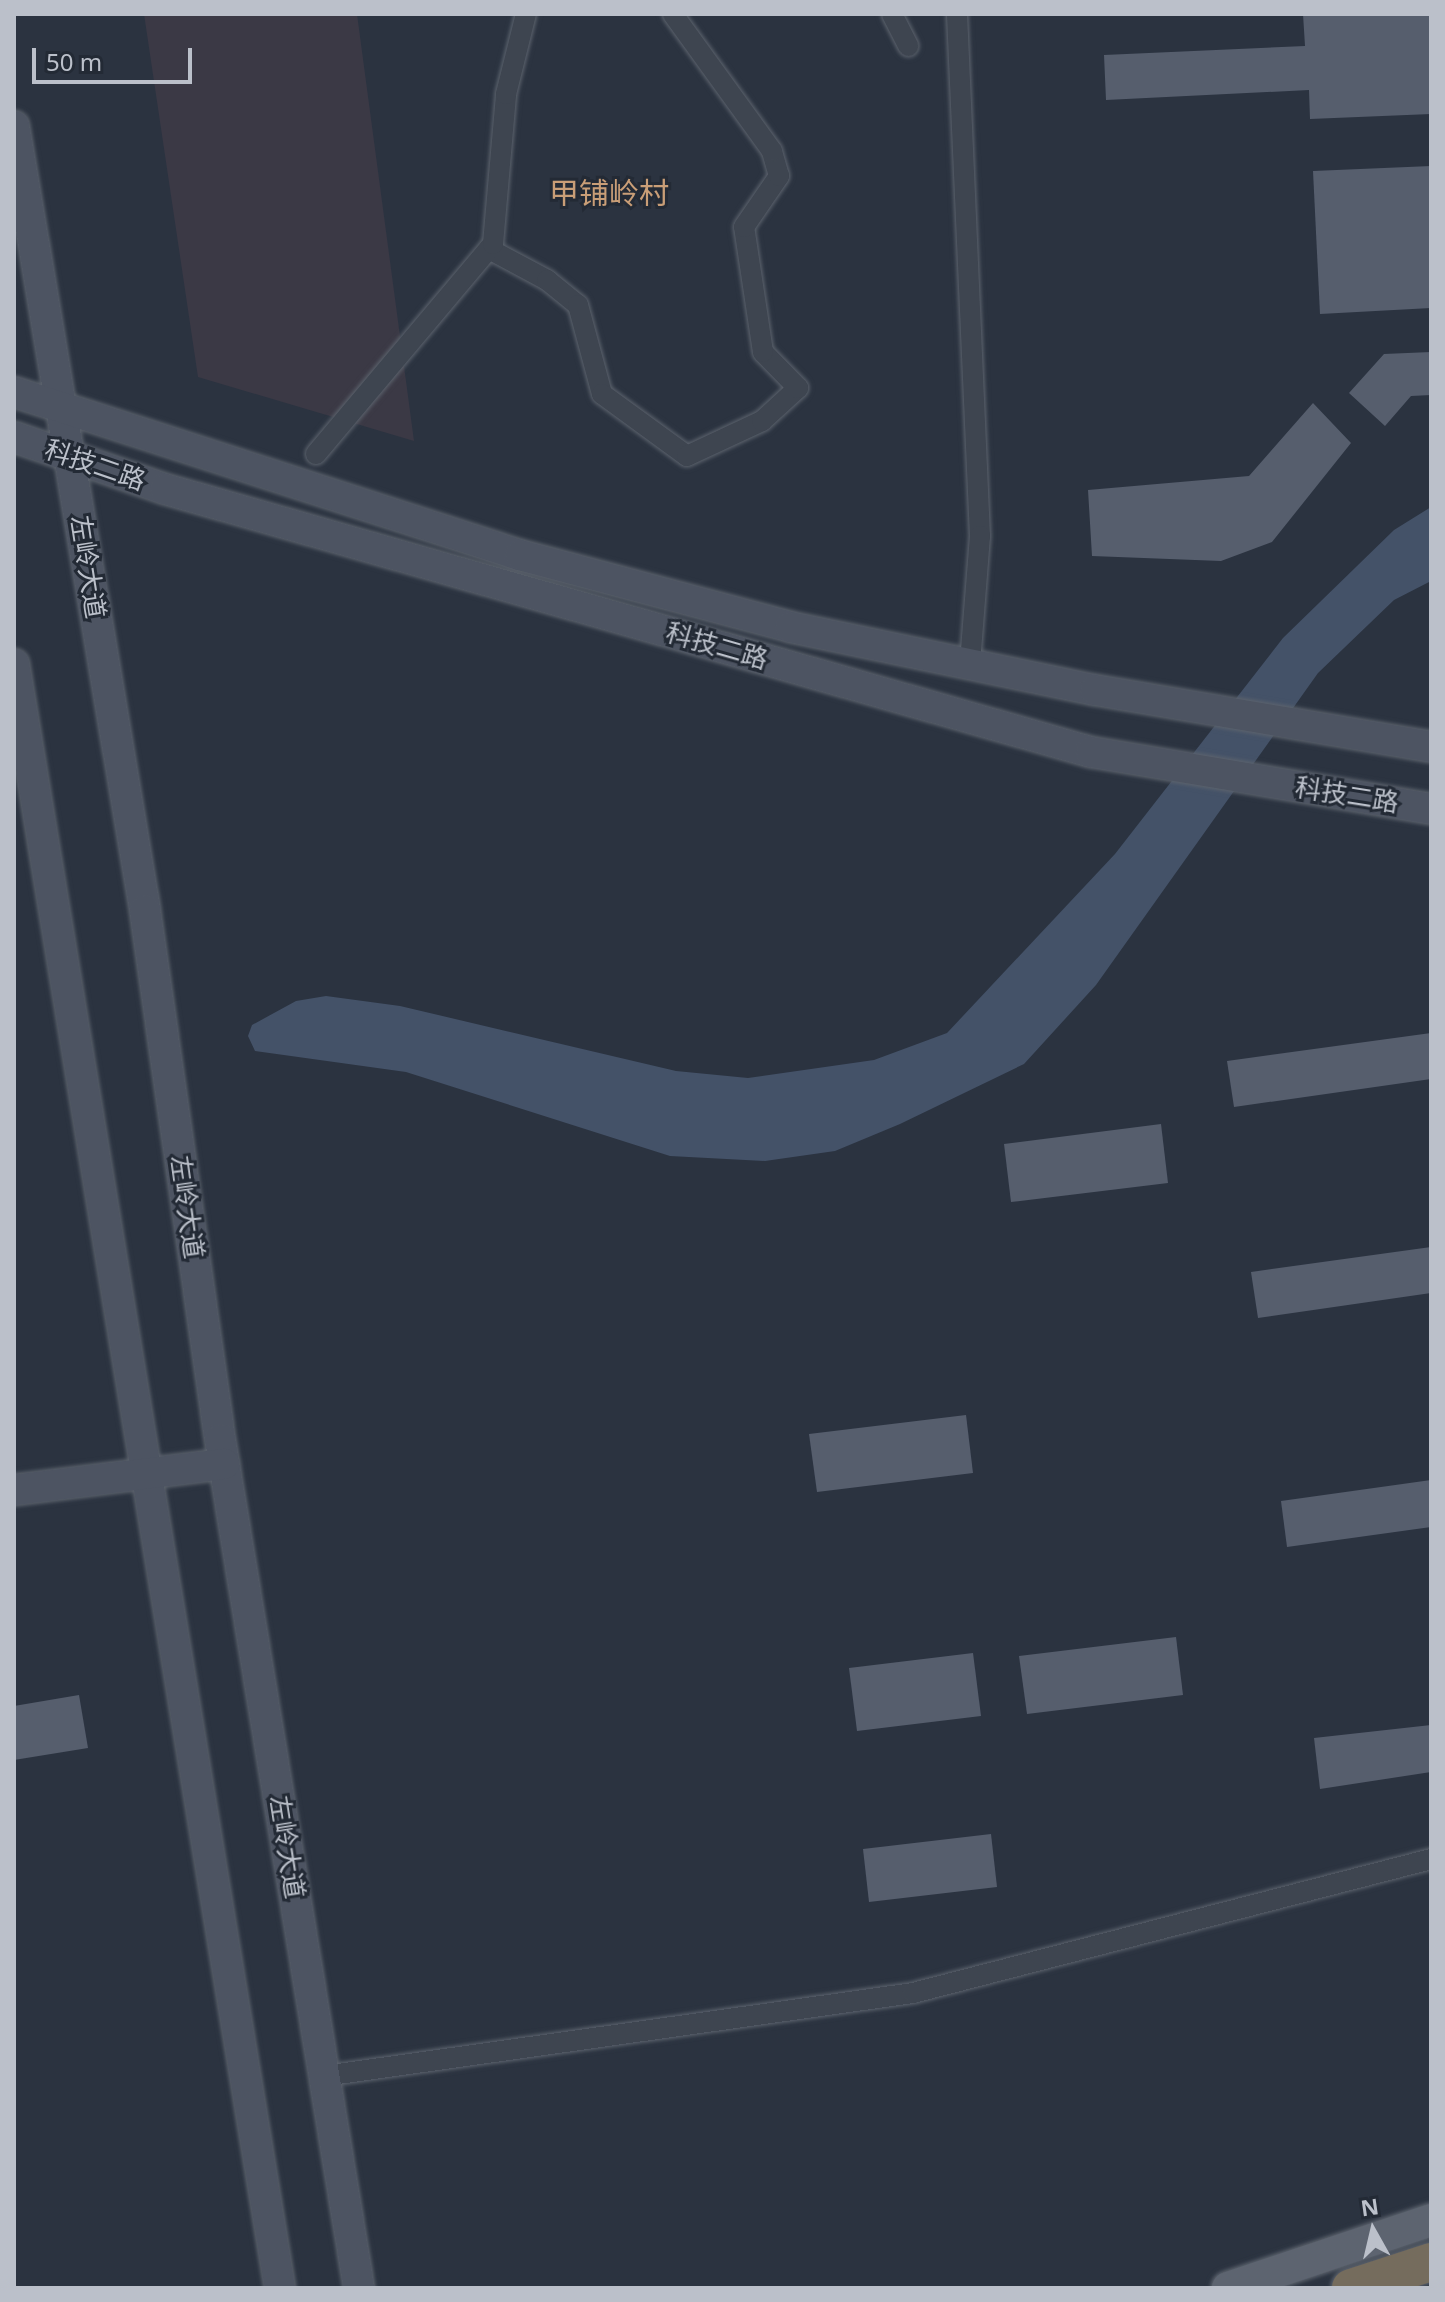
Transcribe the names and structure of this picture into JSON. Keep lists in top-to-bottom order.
{
  "streets": {
    "street": ["科技二路", "左岭大道"]
  },
  "crossings": [
    ["科技二路", "左岭大道"]
  ],
  "districts": ["甲铺岭村"],
  "scale_bar": "50 m",
  "north": "top"
}
